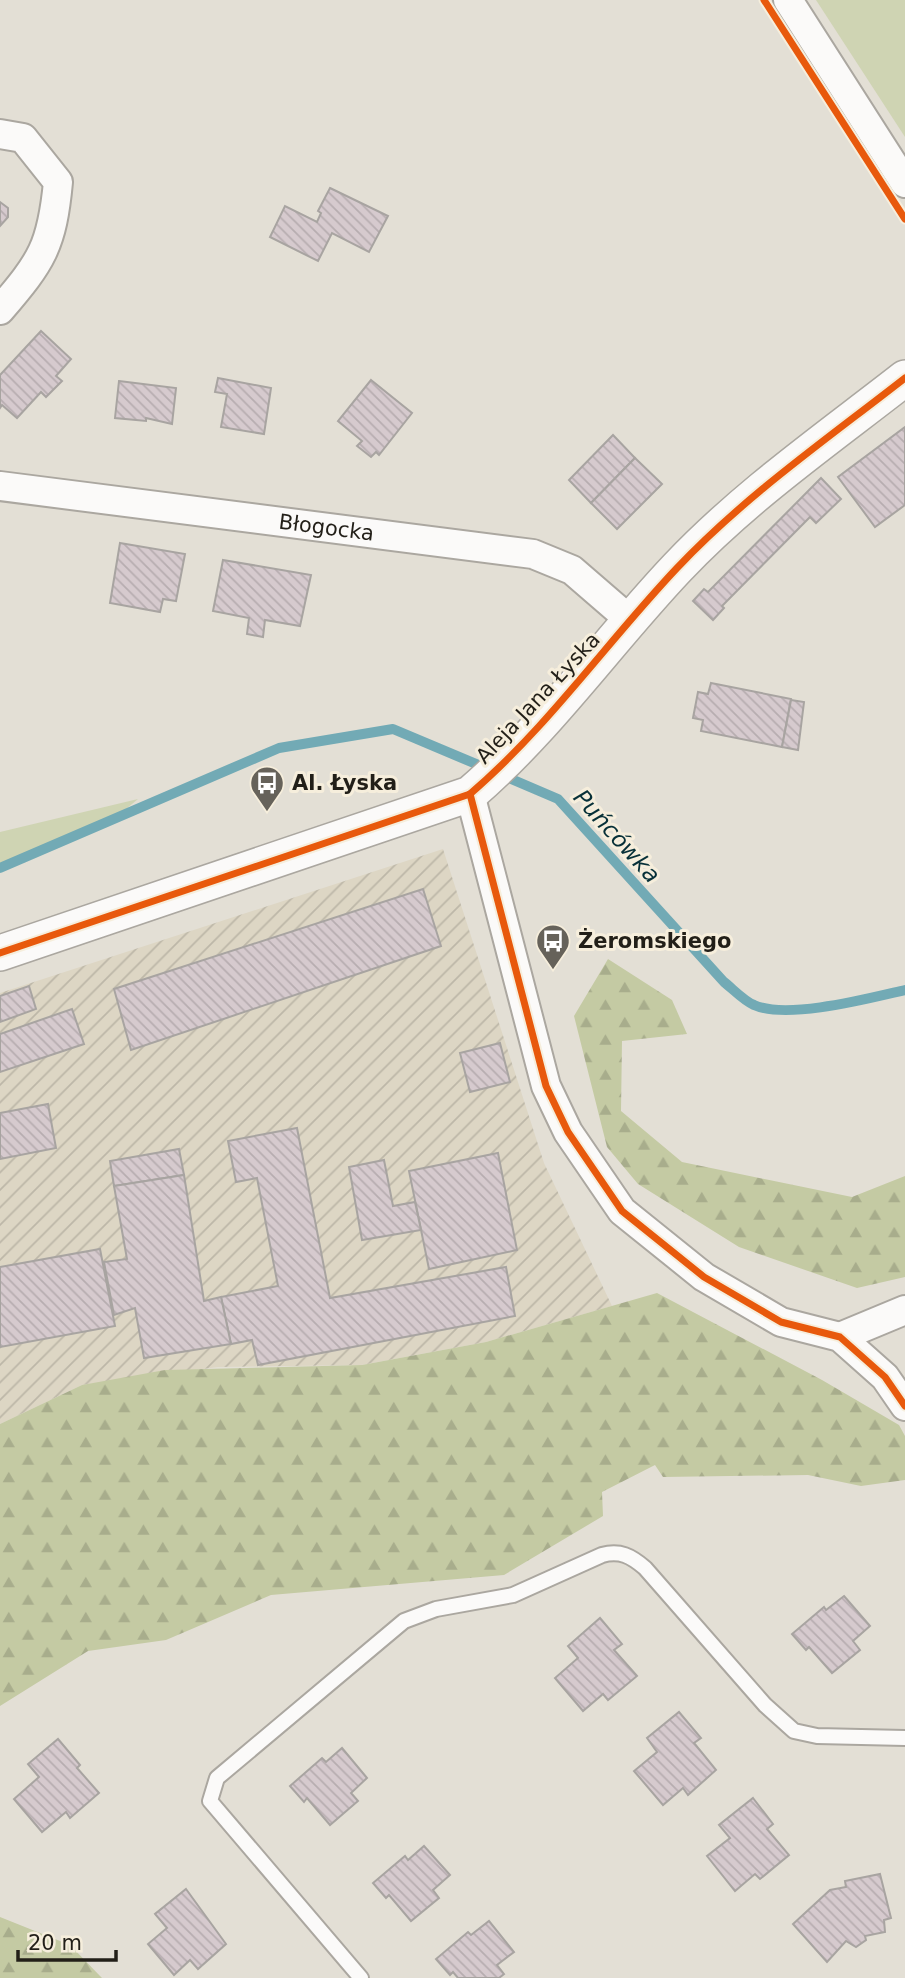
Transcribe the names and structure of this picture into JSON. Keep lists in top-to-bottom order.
{
  "streets": {
    "street": ["Błogocka", "Aleja Jana Łyska"]
  },
  "crossings": [
    ["Błogocka", "Aleja Jana Łyska"]
  ],
  "water": ["Puńcówka"],
  "places": {
    "bus stop": ["Al. Łyska", "Żeromskiego"]
  },
  "scale_bar": "20 m"
}
